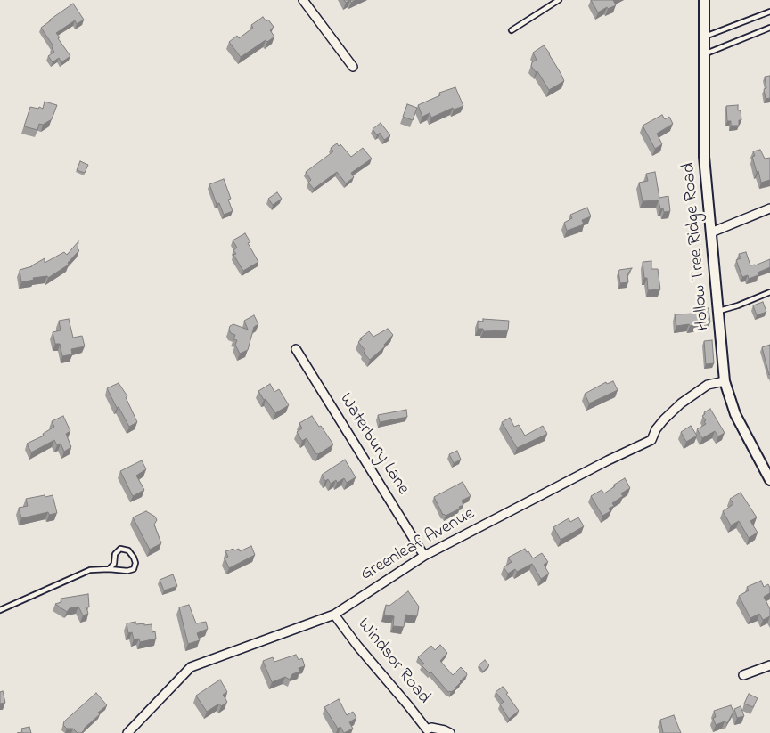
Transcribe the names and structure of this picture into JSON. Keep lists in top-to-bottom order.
{
  "streets": {
    "street": [
      "Hollow Tree Ridge Road",
      "Waterbury Lane",
      "Greenleaf Avenue",
      "Windsor Road"
    ]
  },
  "crossings": [
    ["Hollow Tree Ridge Road", "Greenleaf Avenue"],
    ["Waterbury Lane", "Greenleaf Avenue"],
    ["Greenleaf Avenue", "Windsor Road"]
  ]
}
